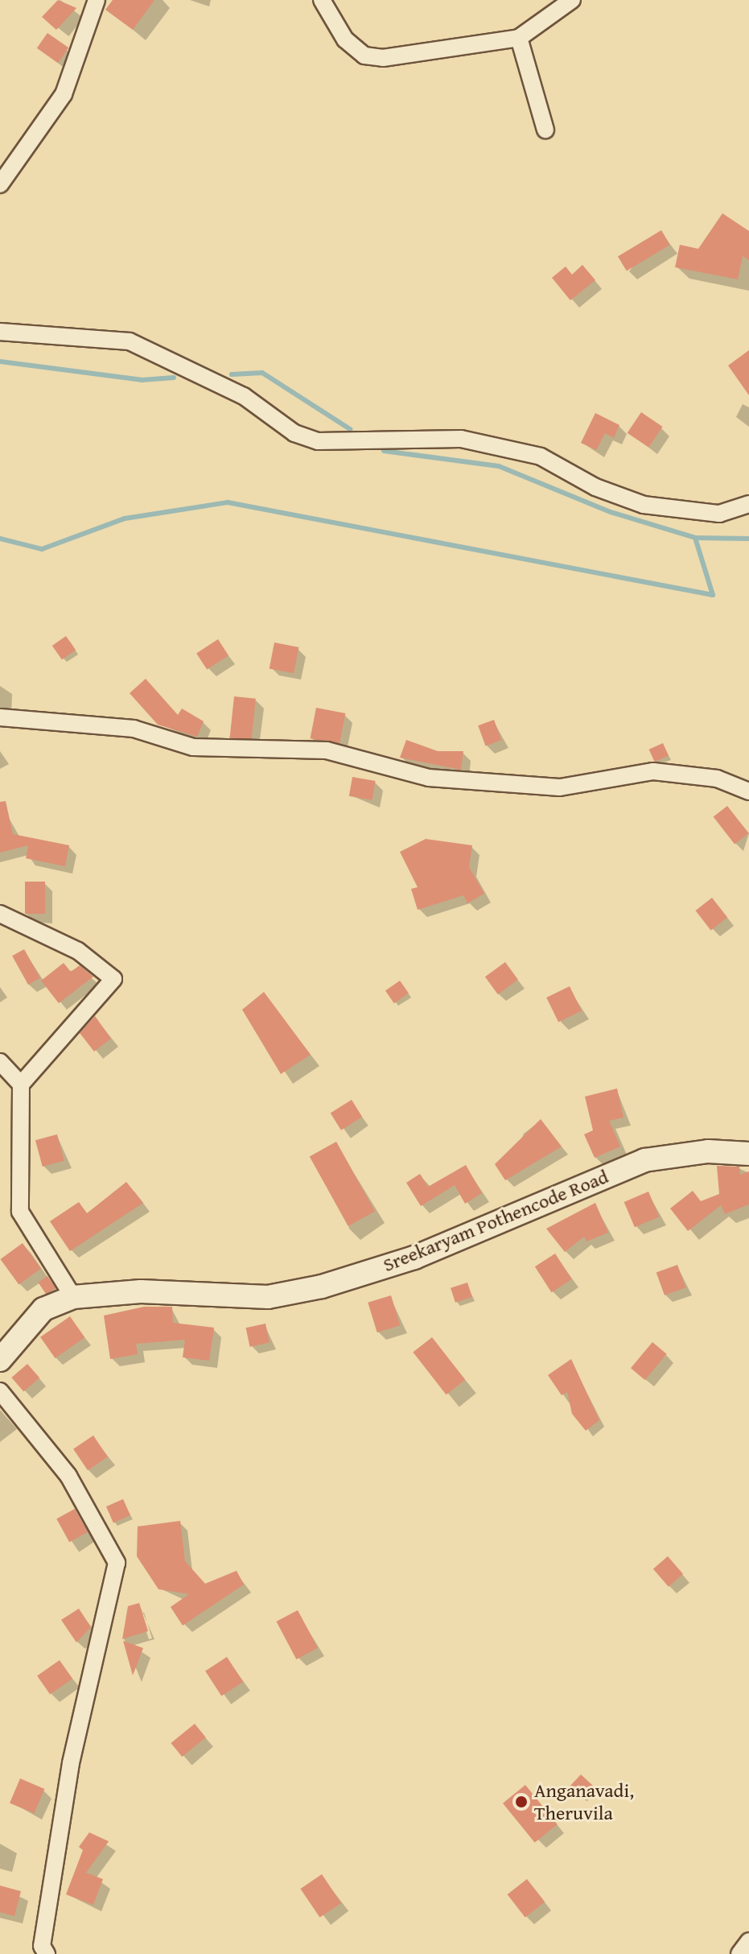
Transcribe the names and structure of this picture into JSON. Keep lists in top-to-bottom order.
{
  "streets": {
    "main road": ["Sreekaryam Pothencode Road"]
  },
  "places": ["Anganavadi, Theruvila"]
}
